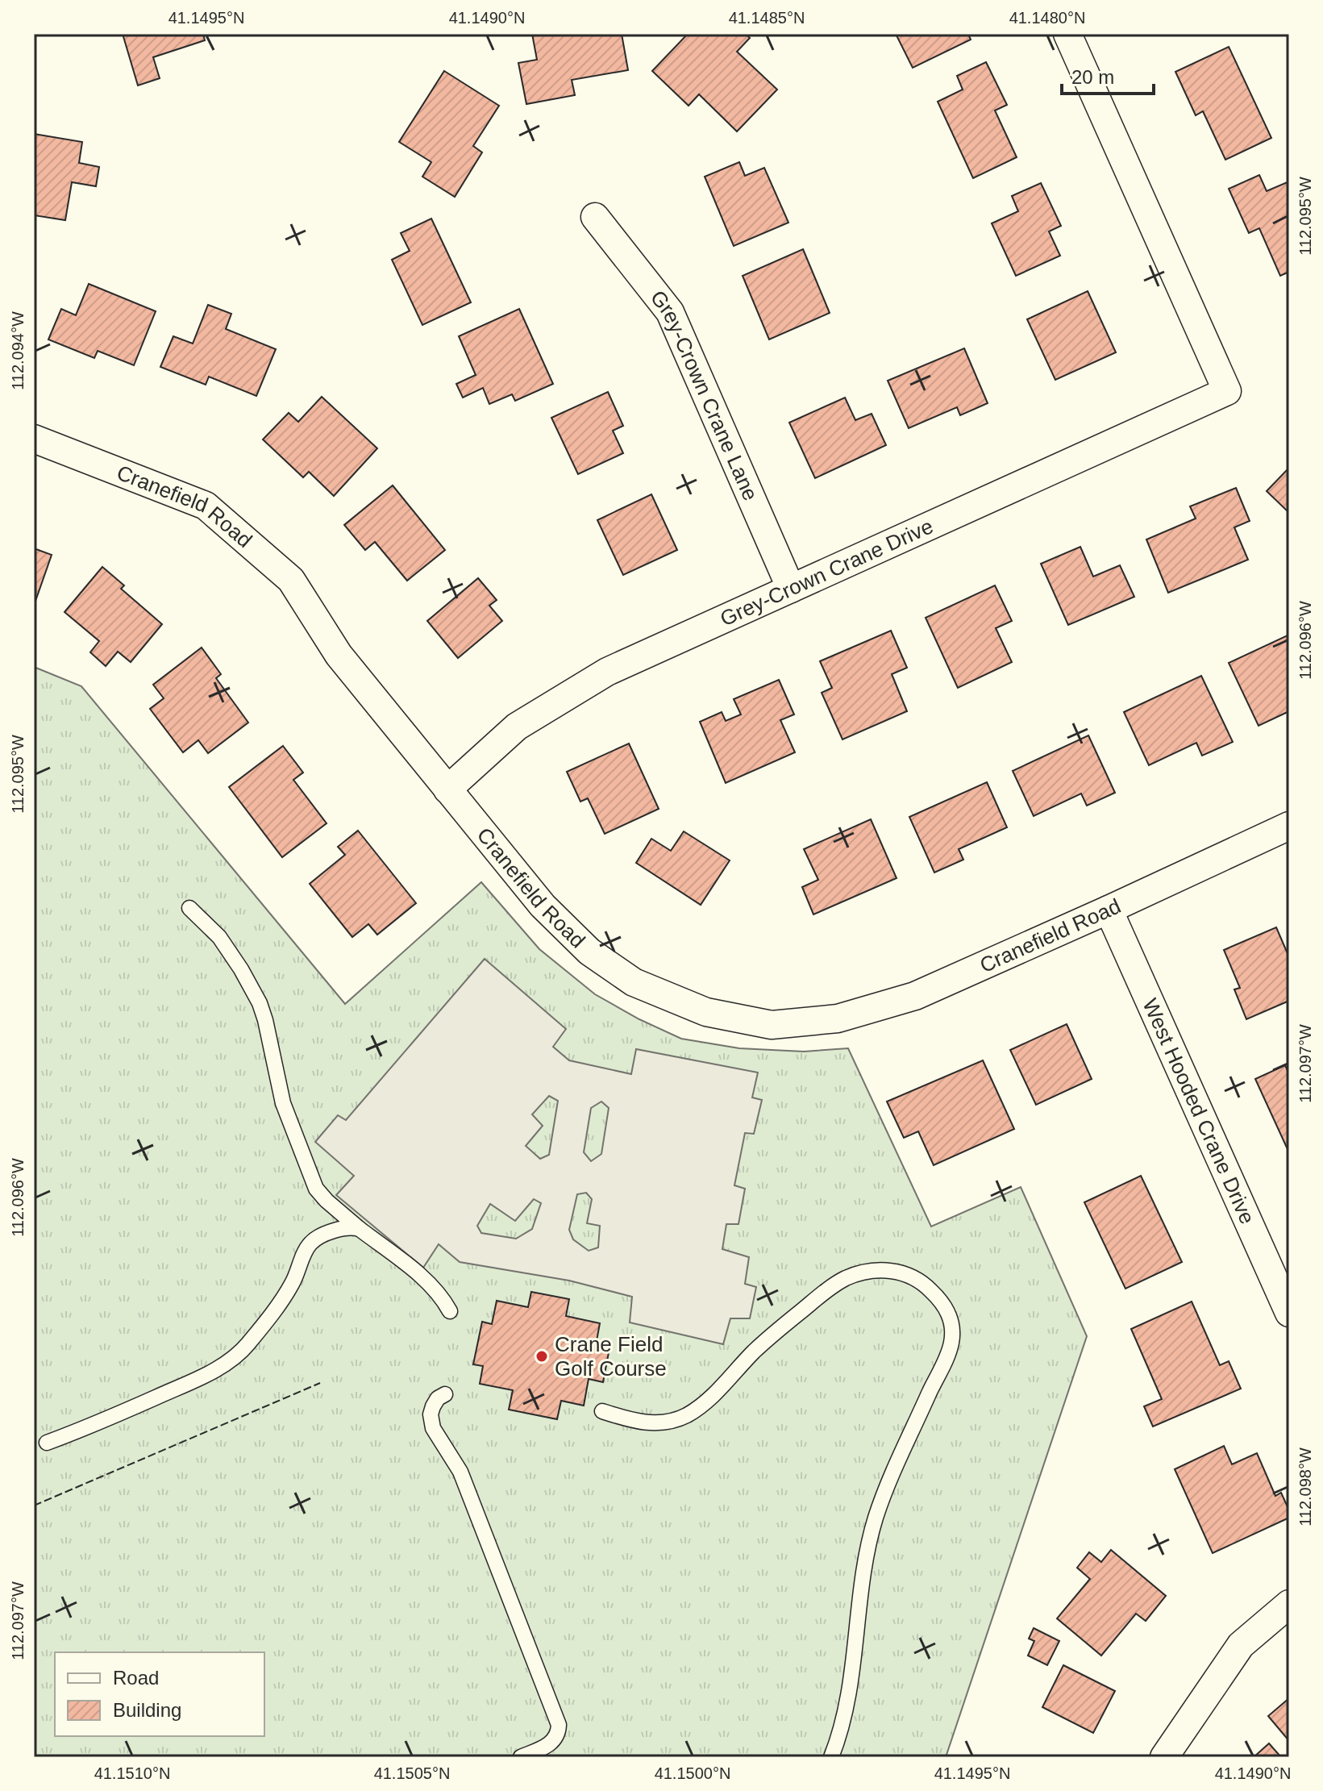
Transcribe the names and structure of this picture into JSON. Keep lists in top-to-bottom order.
{
  "streets": {
    "street": [
      "Grey-Crown Crane Lane",
      "Cranefield Road",
      "Grey-Crown Crane Drive",
      "West Hooded Crane Drive"
    ]
  },
  "crossings": [
    ["Grey-Crown Crane Lane", "Grey-Crown Crane Drive"],
    ["Cranefield Road", "Grey-Crown Crane Drive"],
    ["Cranefield Road", "West Hooded Crane Drive"]
  ],
  "places": ["Crane Field Golf Course"],
  "legend": ["Road", "Building"],
  "scale_bar": "20 m",
  "coordinates": [
    "41.1495°N",
    "41.1490°N",
    "41.1485°N",
    "41.1480°N",
    "112.095°W",
    "112.094°W",
    "112.096°W",
    "112.097°W",
    "112.098°W",
    "41.1510°N",
    "41.1505°N",
    "41.1500°N"
  ]
}
